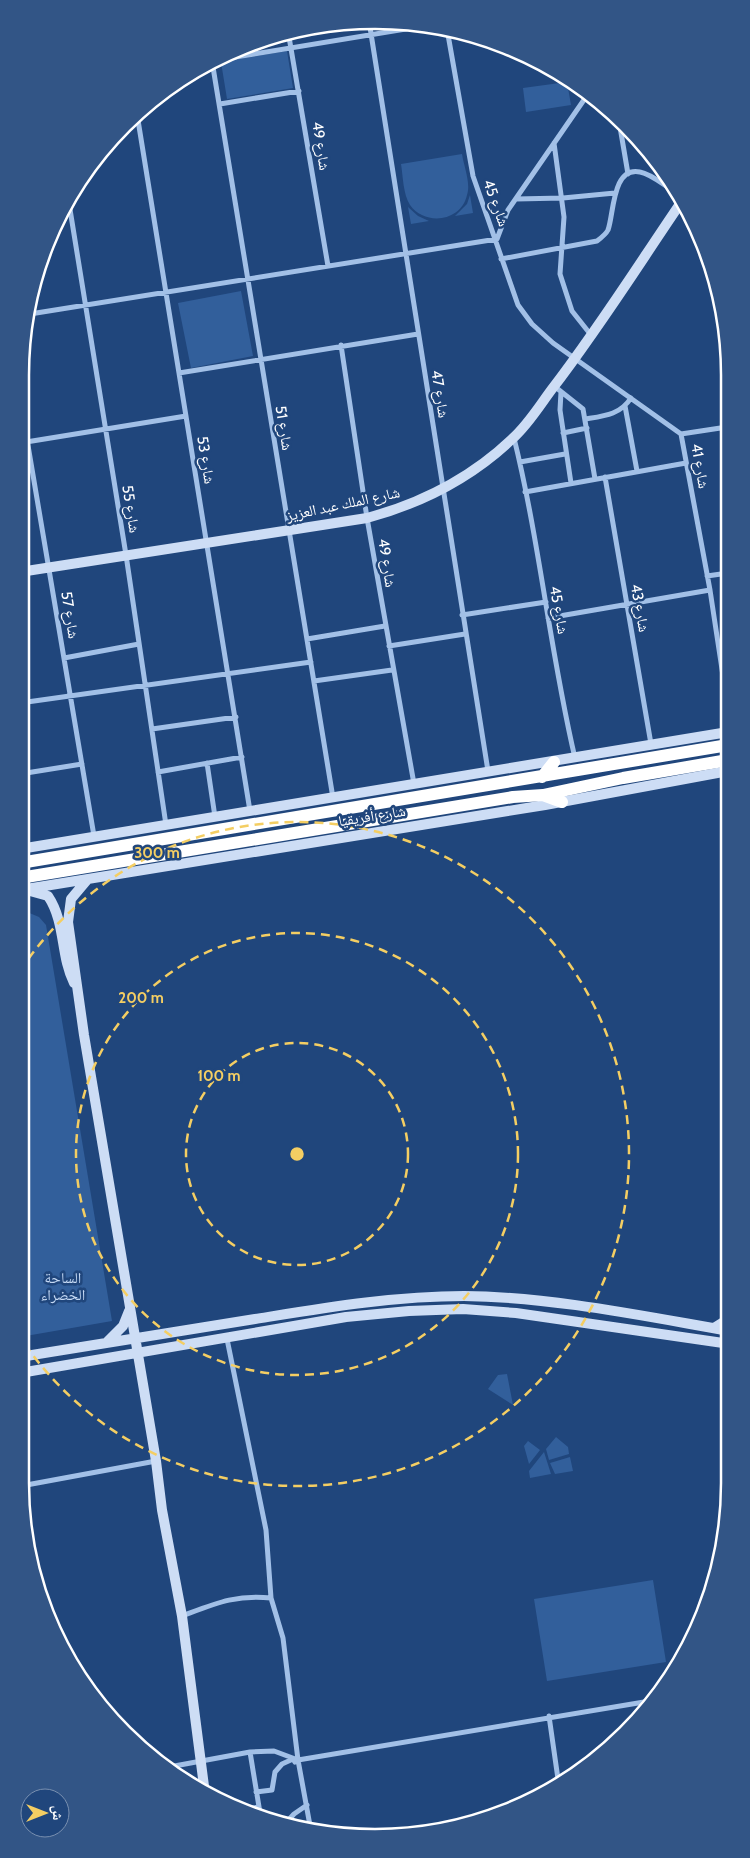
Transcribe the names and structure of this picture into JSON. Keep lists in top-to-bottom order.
{
  "streets": {
    "highway": ["شارع أفريقيا"],
    "street": [
      "شارع 49",
      "شارع 45",
      "شارع 47",
      "شارع 51",
      "شارع 53",
      "شارع 41",
      "شارع الملك عبد العزيز",
      "شارع 55",
      "شارع 43",
      "شارع 57"
    ]
  },
  "crossings": [
    ["شارع 49", "شارع الملك عبد العزيز"],
    ["شارع 49", "شارع أفريقيا"],
    ["شارع 45", "شارع 41"],
    ["شارع 45", "شارع الملك عبد العزيز"],
    ["شارع 45", "شارع أفريقيا"],
    ["شارع 47", "شارع الملك عبد العزيز"],
    ["شارع 47", "شارع أفريقيا"],
    ["شارع 51", "شارع الملك عبد العزيز"],
    ["شارع 51", "شارع أفريقيا"],
    ["شارع 53", "شارع الملك عبد العزيز"],
    ["شارع 53", "شارع أفريقيا"],
    ["شارع الملك عبد العزيز", "شارع 55"],
    ["شارع الملك عبد العزيز", "شارع 57"],
    ["شارع 55", "شارع أفريقيا"],
    ["شارع 43", "شارع أفريقيا"],
    ["شارع 57", "شارع أفريقيا"]
  ],
  "parks": ["الساحة الخضراء"],
  "north": "right",
  "rings": ["300 m", "200 m", "100 m"]
}
